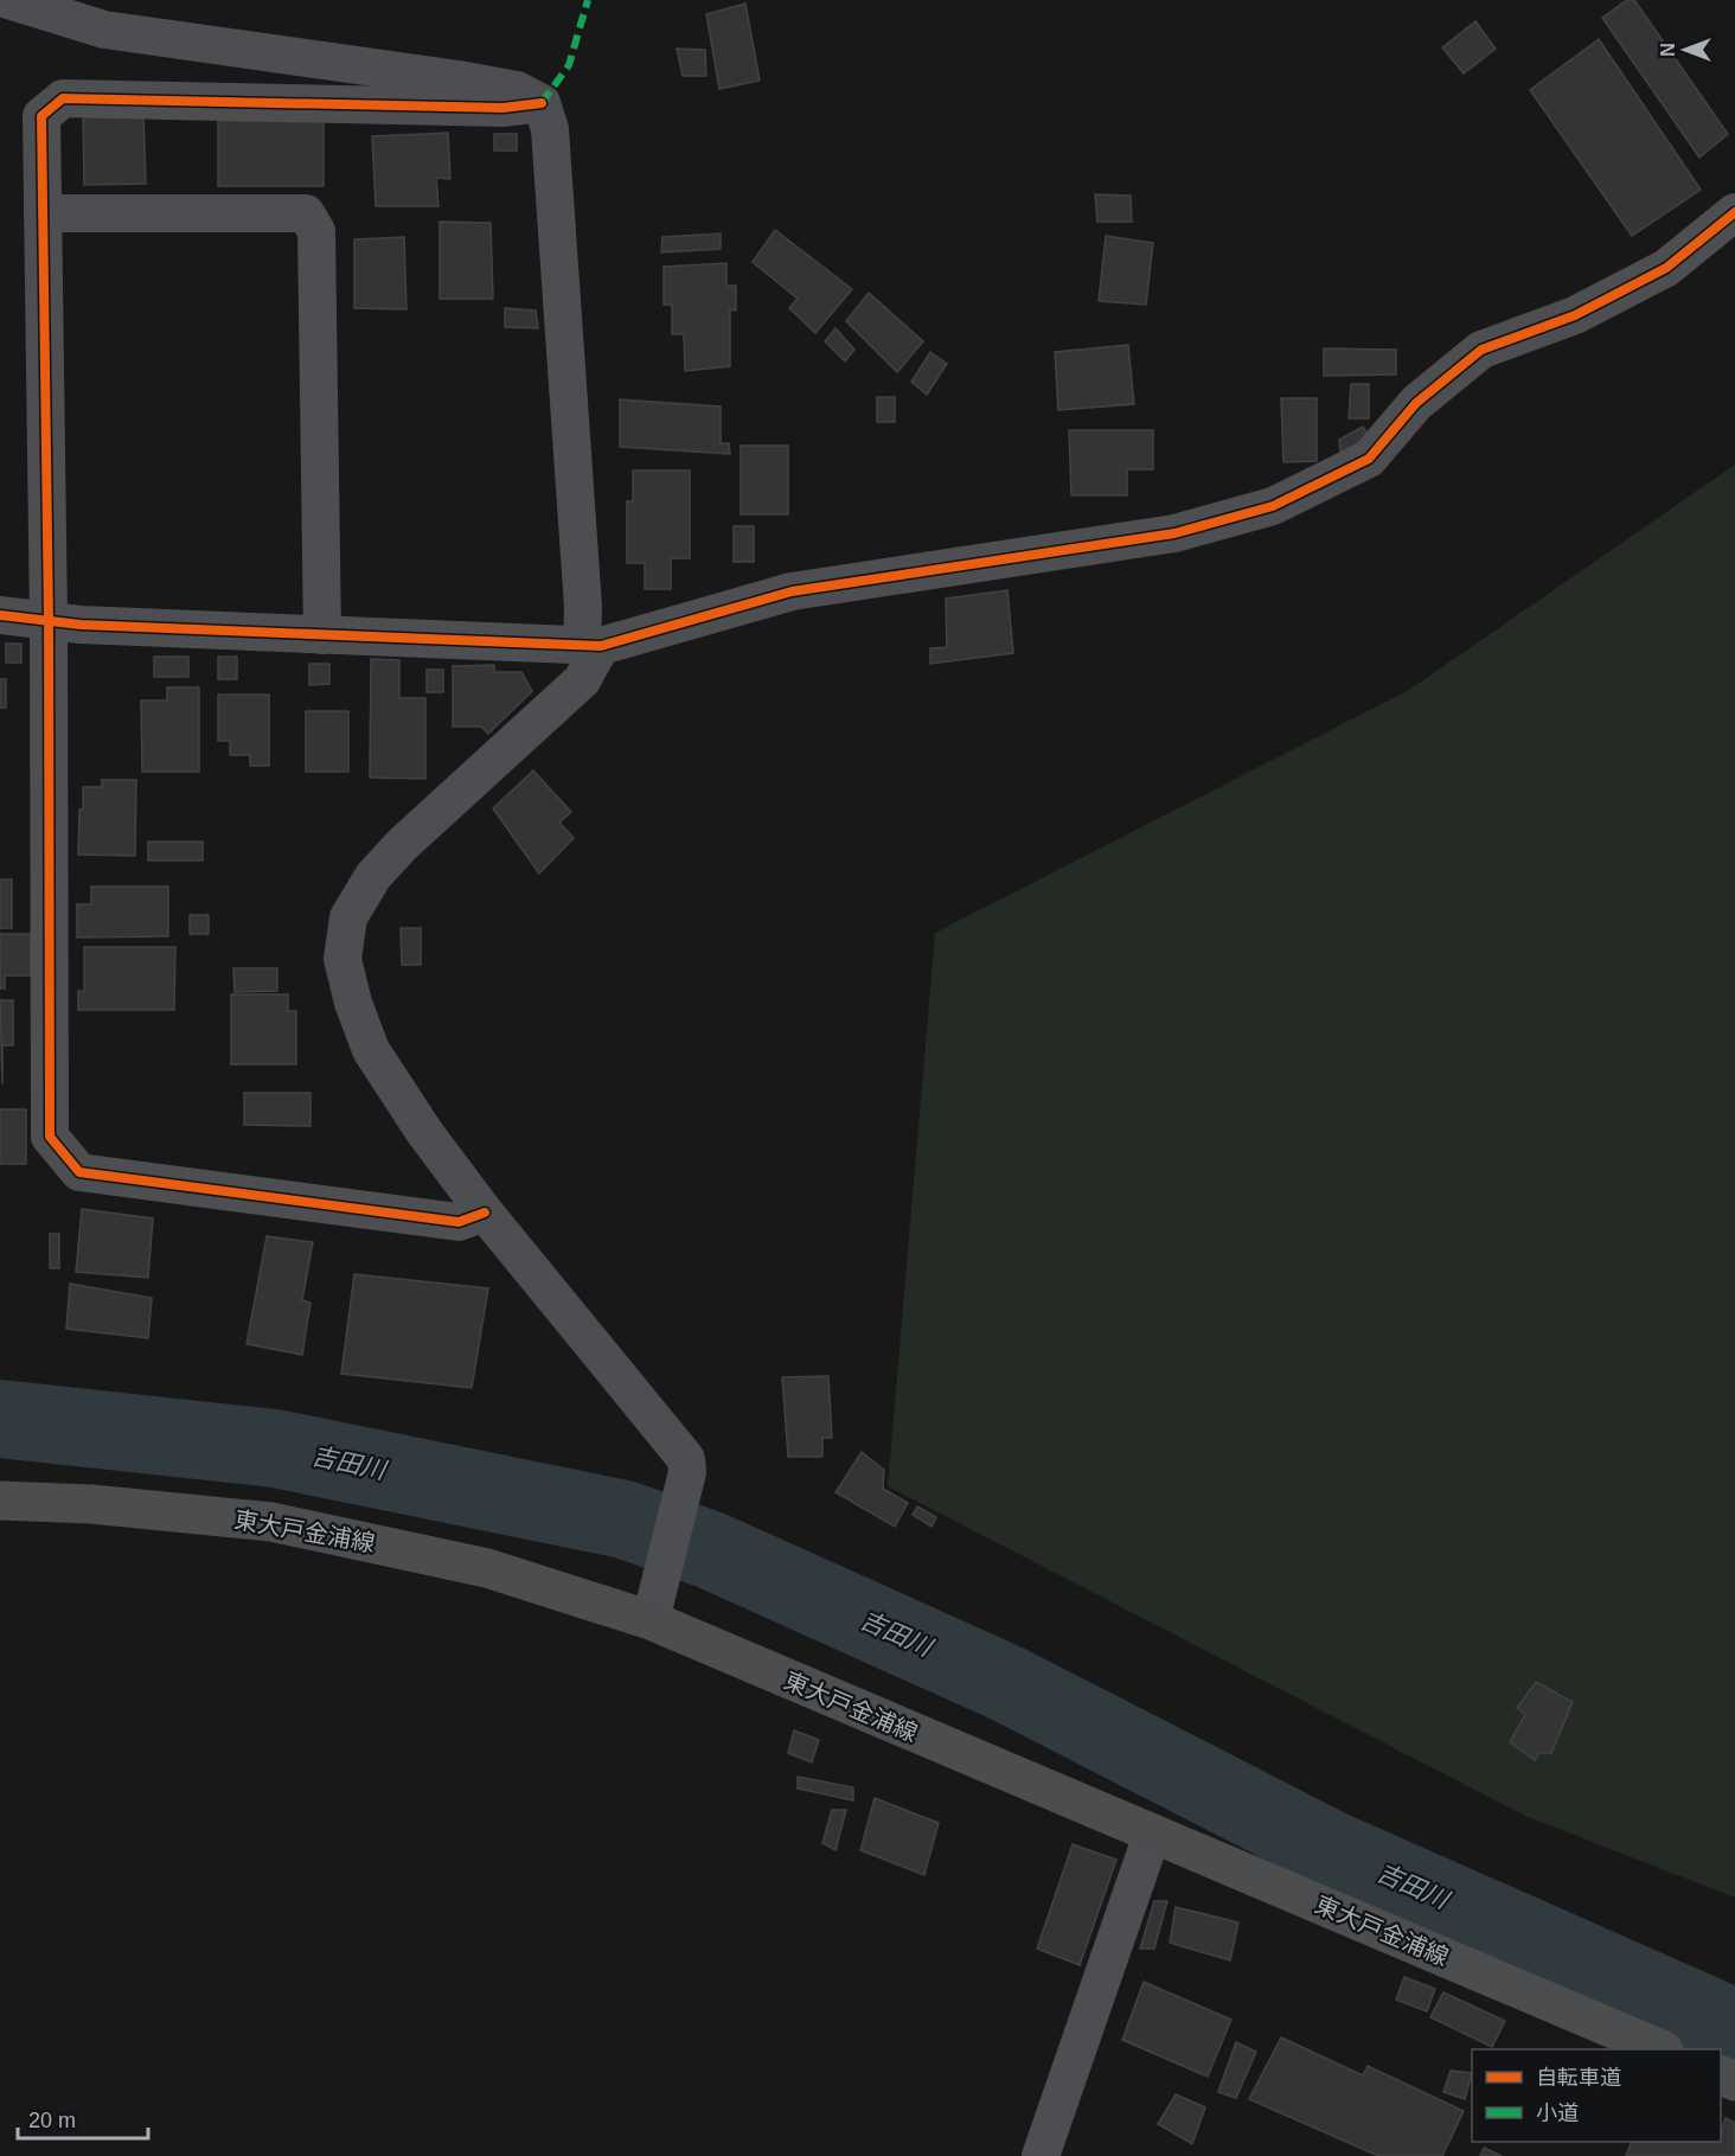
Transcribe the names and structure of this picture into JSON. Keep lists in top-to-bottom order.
{
  "streets": {
    "main road": ["東大戸金浦線"]
  },
  "water": ["吉田川"],
  "legend": ["自転車道", "小道"],
  "scale_bar": "20 m",
  "north": "left"
}
